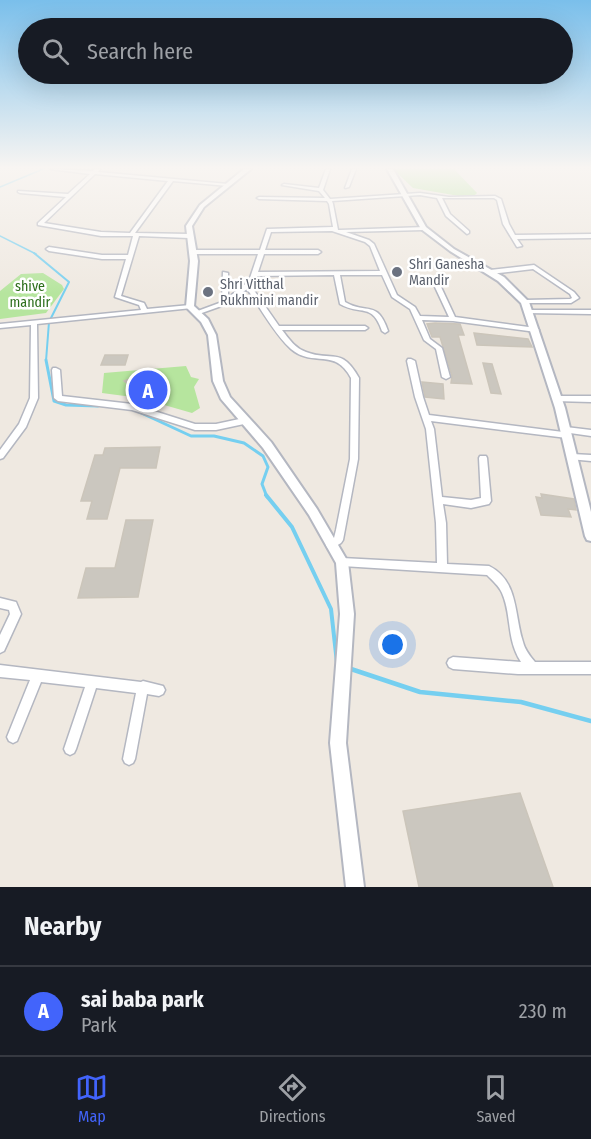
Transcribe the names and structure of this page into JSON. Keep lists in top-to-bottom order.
{
  "parks": ["shive mandir"],
  "places": ["Shri Ganesha Mandir", "Shri Vitthal Rukhmini mandir"],
  "page": {
    "search": "Search here",
    "pins": "A",
    "heading": "Nearby",
    "list": [
      {
        "mark": "A",
        "name": "sai baba park",
        "note": "Park",
        "value": "230 m"
      }
    ],
    "nav": ["Map", "Directions", "Saved"]
  }
}
